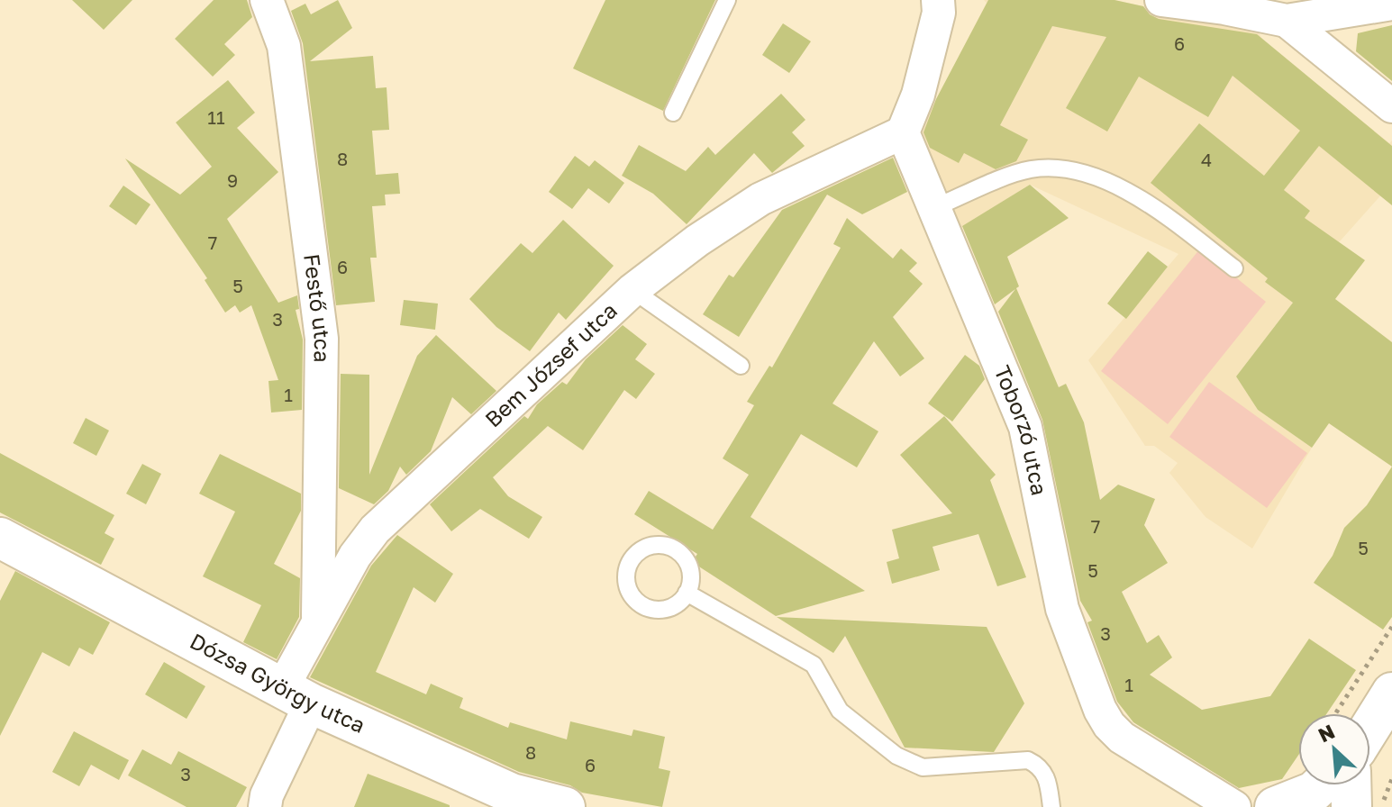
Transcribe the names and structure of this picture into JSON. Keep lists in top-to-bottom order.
{
  "streets": {
    "main road": ["Dózsa György utca"],
    "street": ["Festő utca", "Bem József utca", "Toborzó utca"]
  },
  "crossings": [
    ["Festő utca", "Bem József utca"],
    ["Bem József utca", "Toborzó utca"],
    ["Bem József utca", "Dózsa György utca"]
  ],
  "house_numbers": [
    "6",
    "11",
    "8",
    "4",
    "9",
    "7",
    "6",
    "5",
    "3",
    "1",
    "7",
    "5",
    "5",
    "3",
    "1",
    "8",
    "6",
    "3"
  ],
  "north": "top left"
}
